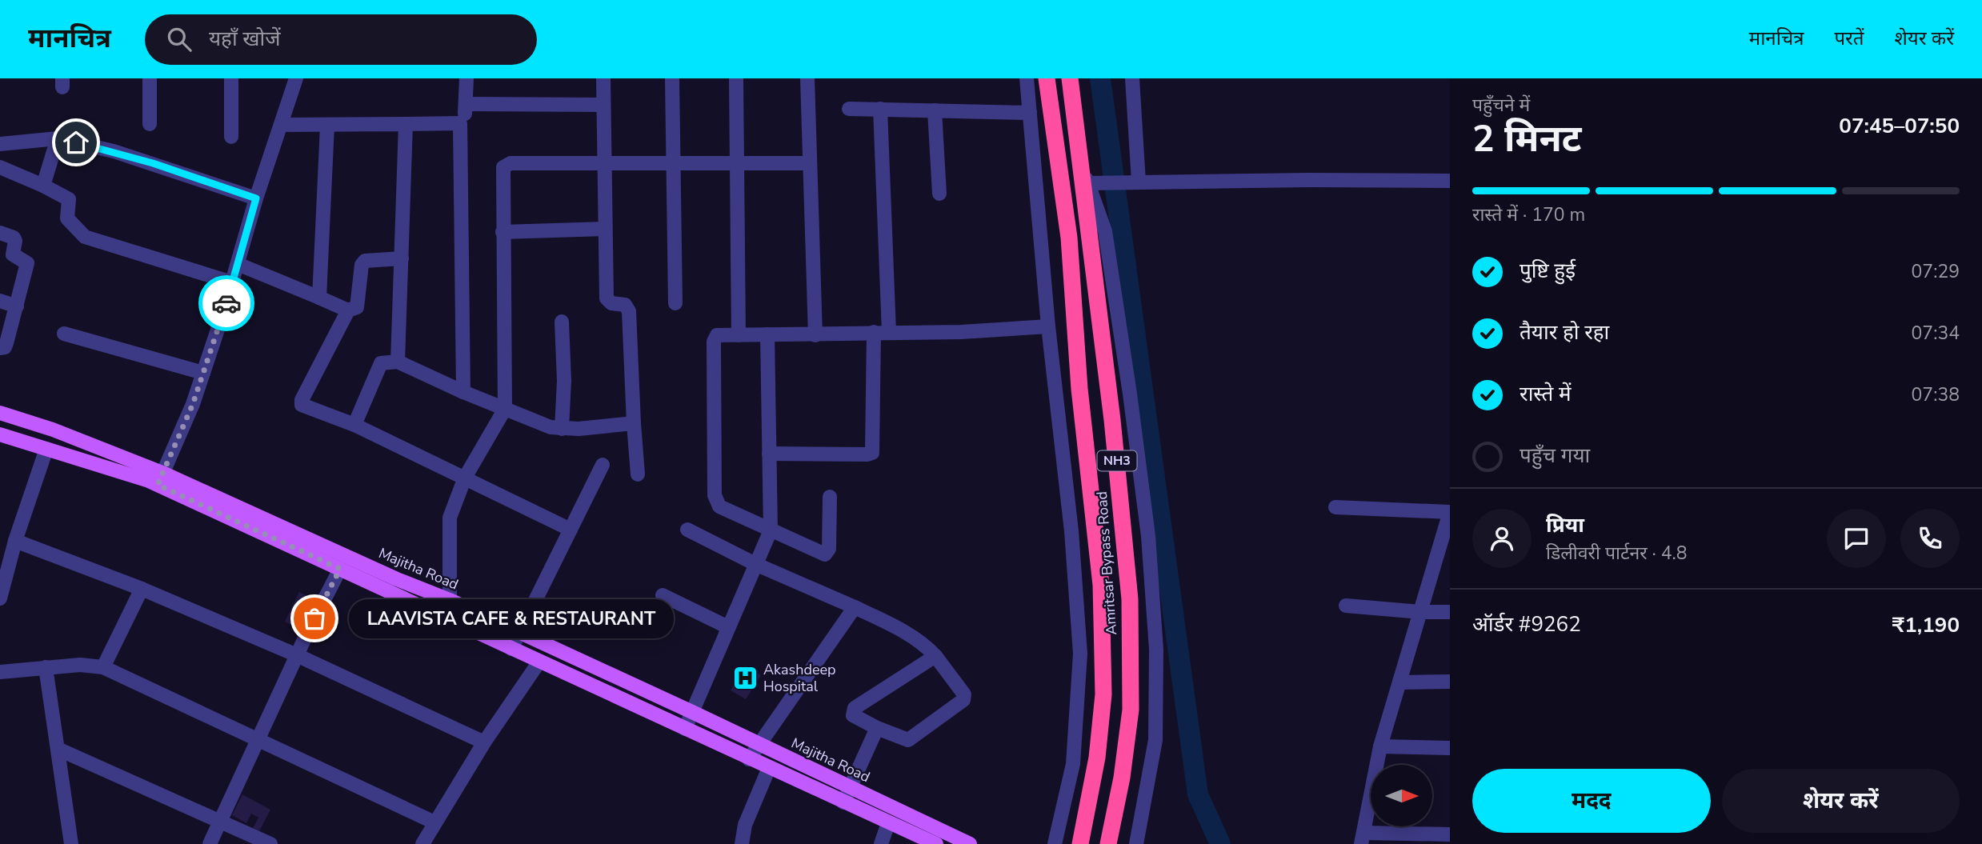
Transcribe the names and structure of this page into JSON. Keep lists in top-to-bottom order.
{
  "streets": {
    "highway": ["NH3", "Amritsar Bypass Road"],
    "main road": ["Majitha Road"]
  },
  "places": {
    "other": ["LAAVISTA CAFE & RESTAURANT"],
    "hospital": ["Akashdeep Hospital"]
  },
  "north": "right",
  "page": {
    "header": "मानचित्र",
    "search": "यहाँ खोजें",
    "nav": ["मानचित्र", "परतें", "शेयर करें"],
    "heading": ["2 मिनट", "पहुँचने में", "07:45–07:50"],
    "panel": [
      "प्रिया",
      "डिलीवरी पार्टनर · 4.8",
      "ऑर्डर #9262",
      "₹1,190"
    ],
    "bar": "रास्ते में · 170 m",
    "list": [
      ["पुष्टि हुई", "07:29"],
      ["तैयार हो रहा", "07:34"],
      ["रास्ते में", "07:38"],
      "पहुँच गया"
    ],
    "bubble": "LAAVISTA CAFE & RESTAURANT",
    "buttons": ["मदद", "शेयर करें"]
  }
}
